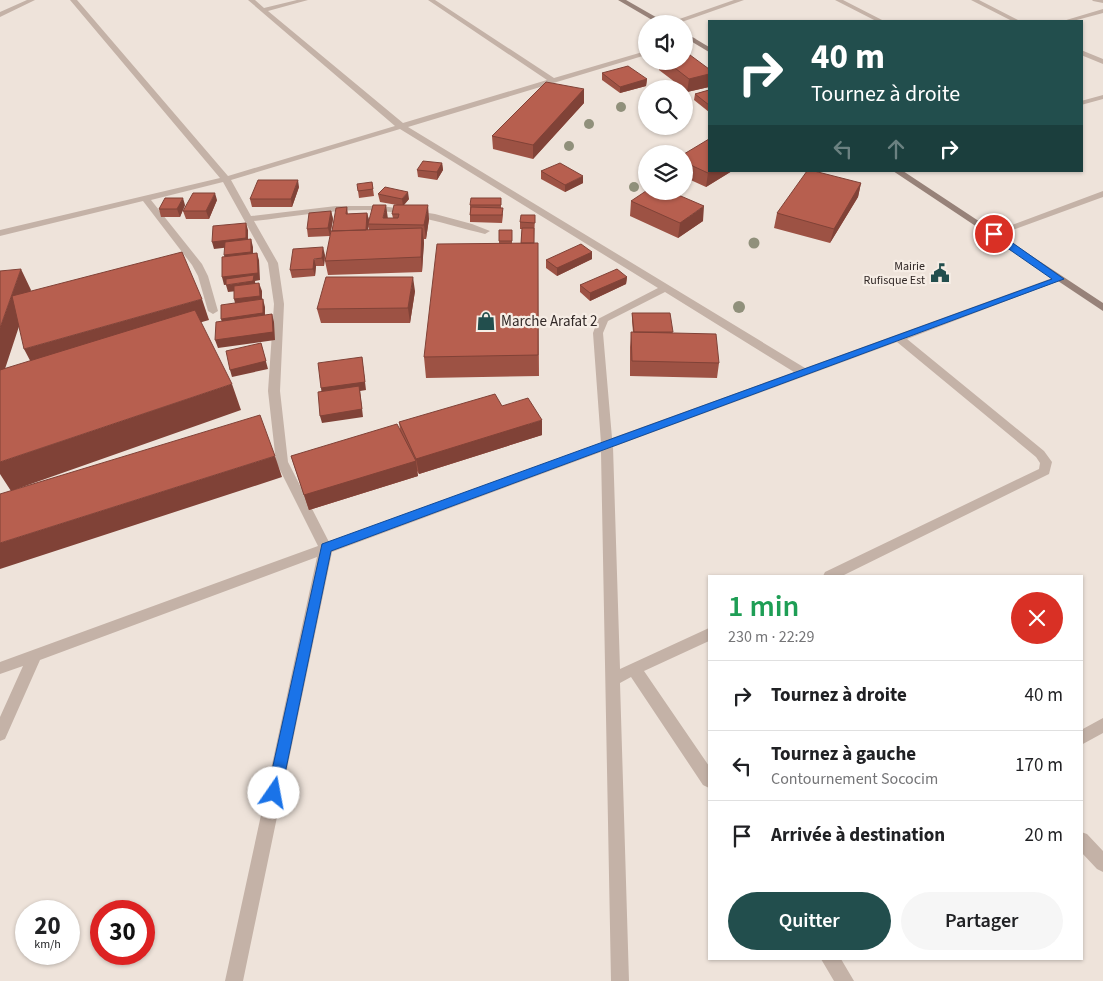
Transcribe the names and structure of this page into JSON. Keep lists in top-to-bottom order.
{
  "places": {
    "public building": ["Mairie Rufisque Est"],
    "shop": ["Marche Arafat 2"]
  },
  "page": {
    "turn": ["40 m", "Tournez à droite"],
    "heading": ["1 min", "230 m · 22:29"],
    "list": [
      {
        "name": "Tournez à droite",
        "value": "40 m"
      },
      {
        "name": "Tournez à gauche",
        "note": "Contournement Sococim",
        "value": "170 m"
      },
      {
        "name": "Arrivée à destination",
        "value": "20 m"
      }
    ],
    "buttons": ["Quitter", "Partager"],
    "speed": "20 km/h",
    "limit": "30"
  }
}
